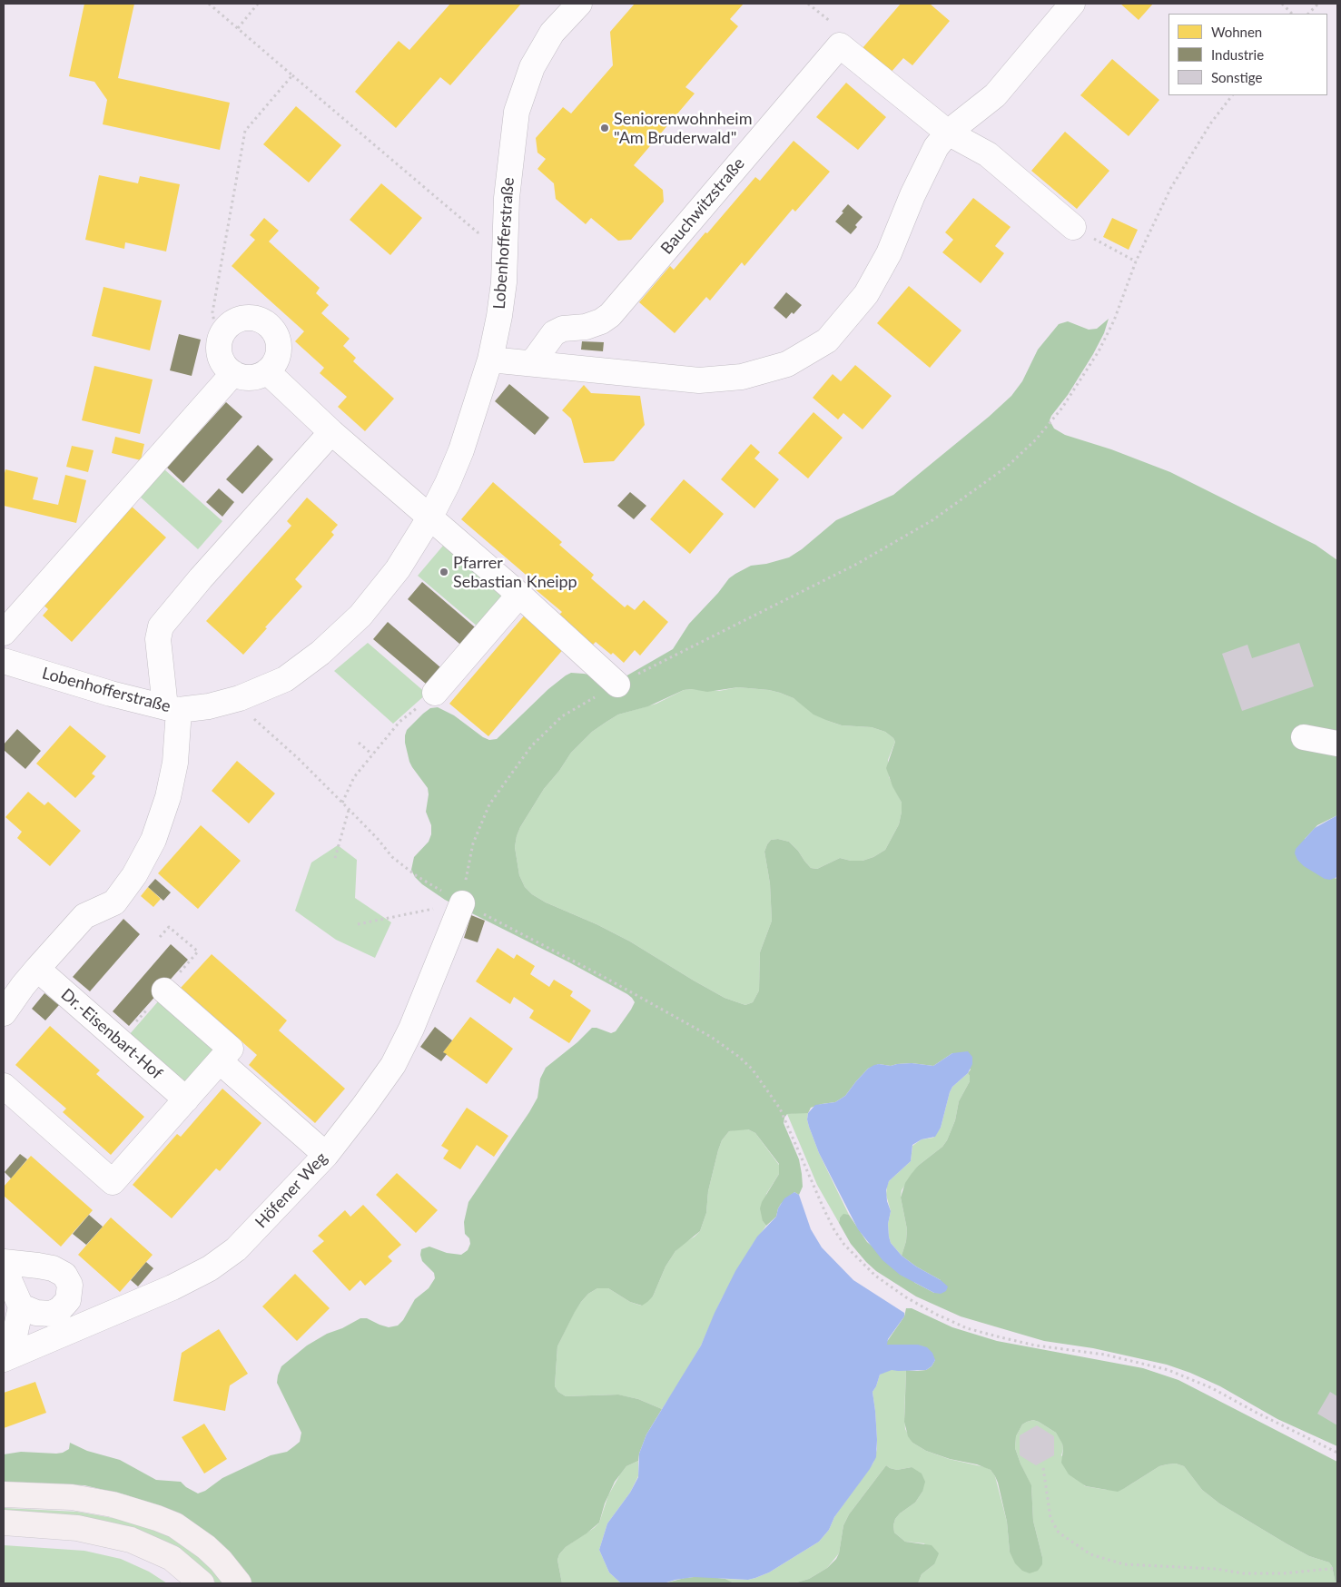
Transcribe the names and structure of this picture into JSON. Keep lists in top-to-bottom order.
{
  "streets": {
    "street": [
      "Bauchwitzstraße",
      "Lobenhofferstraße",
      "Dr.-Eisenbart-Hof",
      "Höfener Weg"
    ]
  },
  "places": ["Seniorenwohnheim \"Am Bruderwald\"", "Pfarrer Sebastian Kneipp"],
  "legend": ["Wohnen", "Industrie", "Sonstige"]
}
